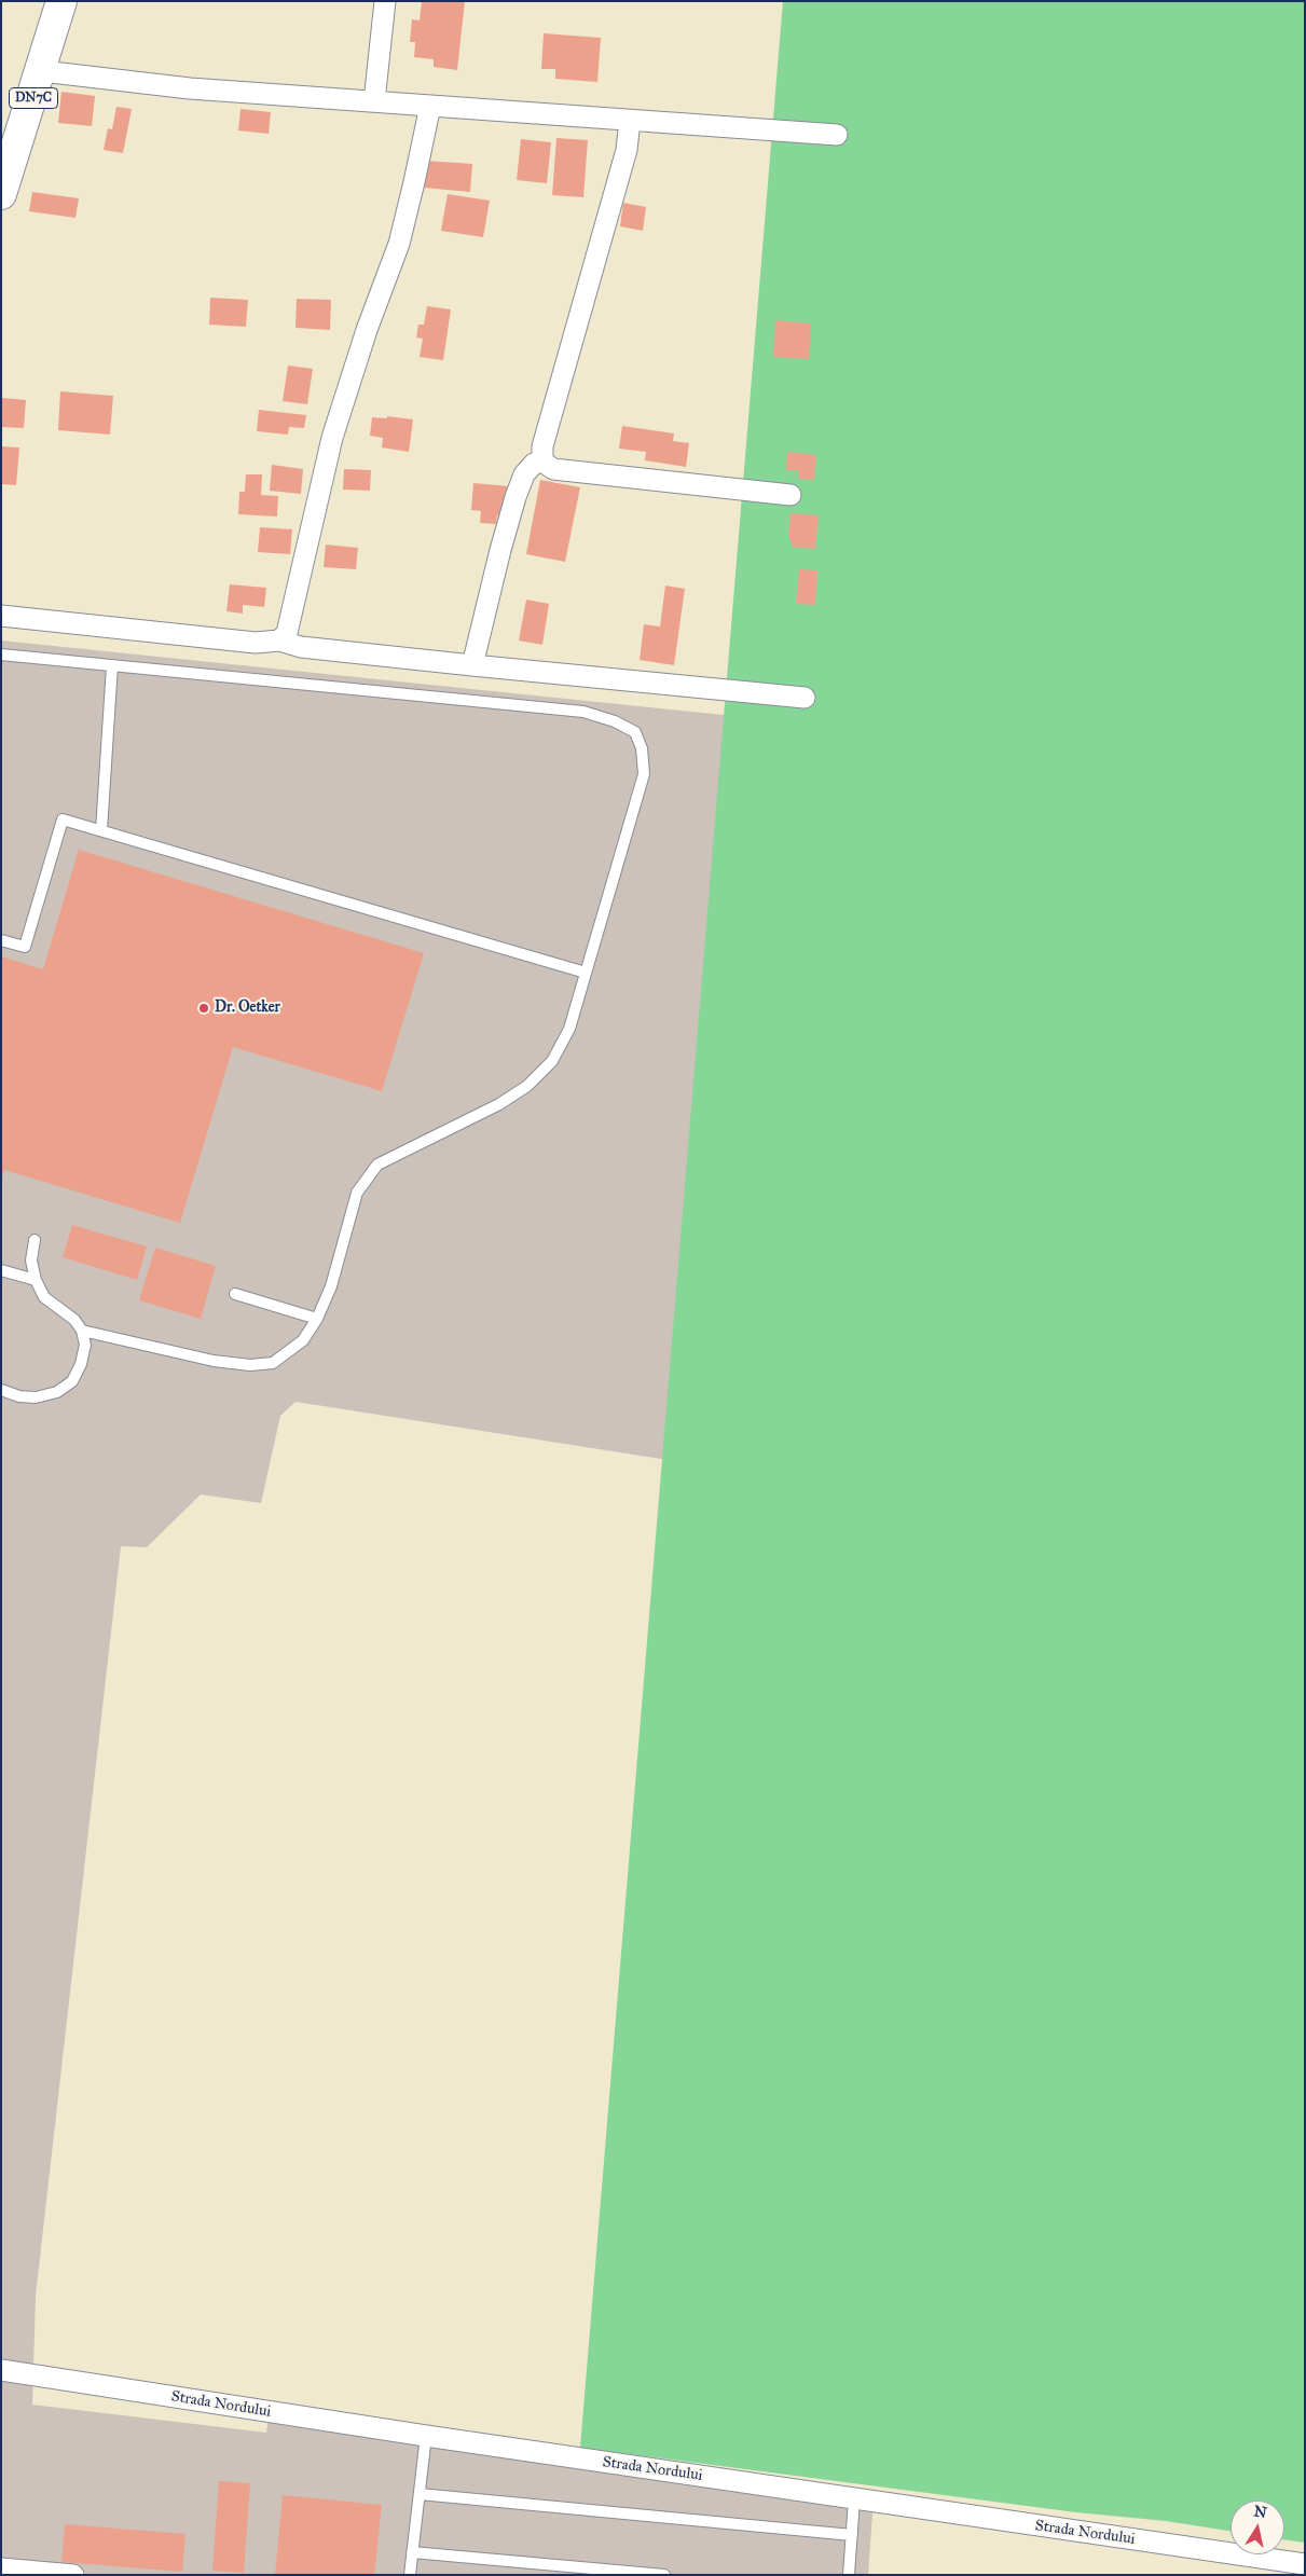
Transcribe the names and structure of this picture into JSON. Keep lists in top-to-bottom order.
{
  "streets": {
    "main road": ["DN7C"],
    "street": ["Strada Nordului"]
  },
  "places": ["Dr. Oetker"],
  "north": "top"
}
